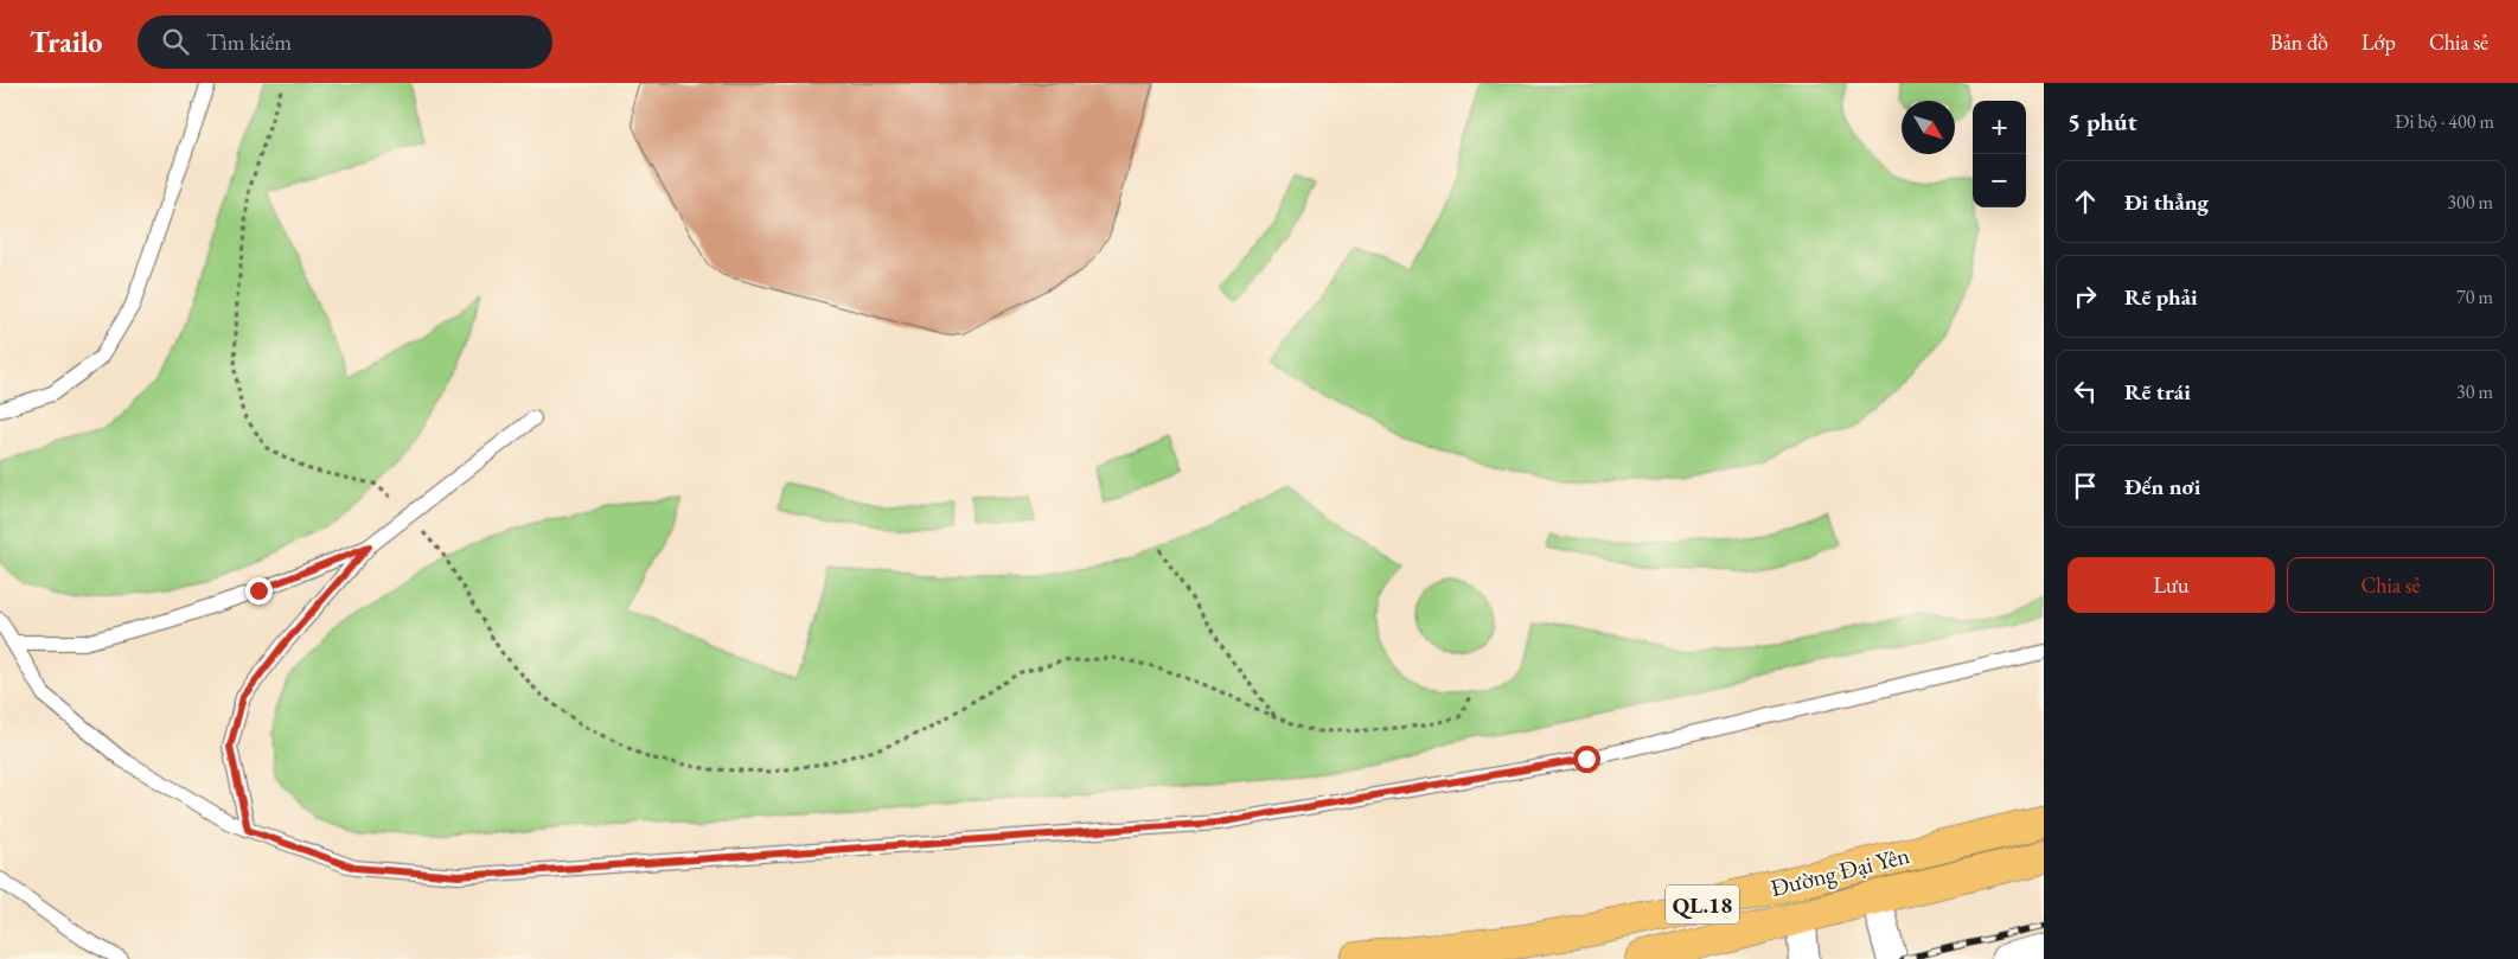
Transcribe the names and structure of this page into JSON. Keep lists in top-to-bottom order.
{
  "streets": {
    "highway": ["Đường Đại Yên", "QL.18"]
  },
  "north": "bottom right",
  "page": {
    "header": "Trailo",
    "search": "Tìm kiếm",
    "nav": ["Bản đồ", "Lớp", "Chia sẻ"],
    "heading": ["5 phút", "Đi bộ · 400 m"],
    "map_buttons": ["+", "−"],
    "list": [
      ["Đi thẳng", "300 m"],
      ["Rẽ phải", "70 m"],
      ["Rẽ trái", "30 m"],
      "Đến nơi"
    ],
    "buttons": ["Lưu", "Chia sẻ"]
  }
}
